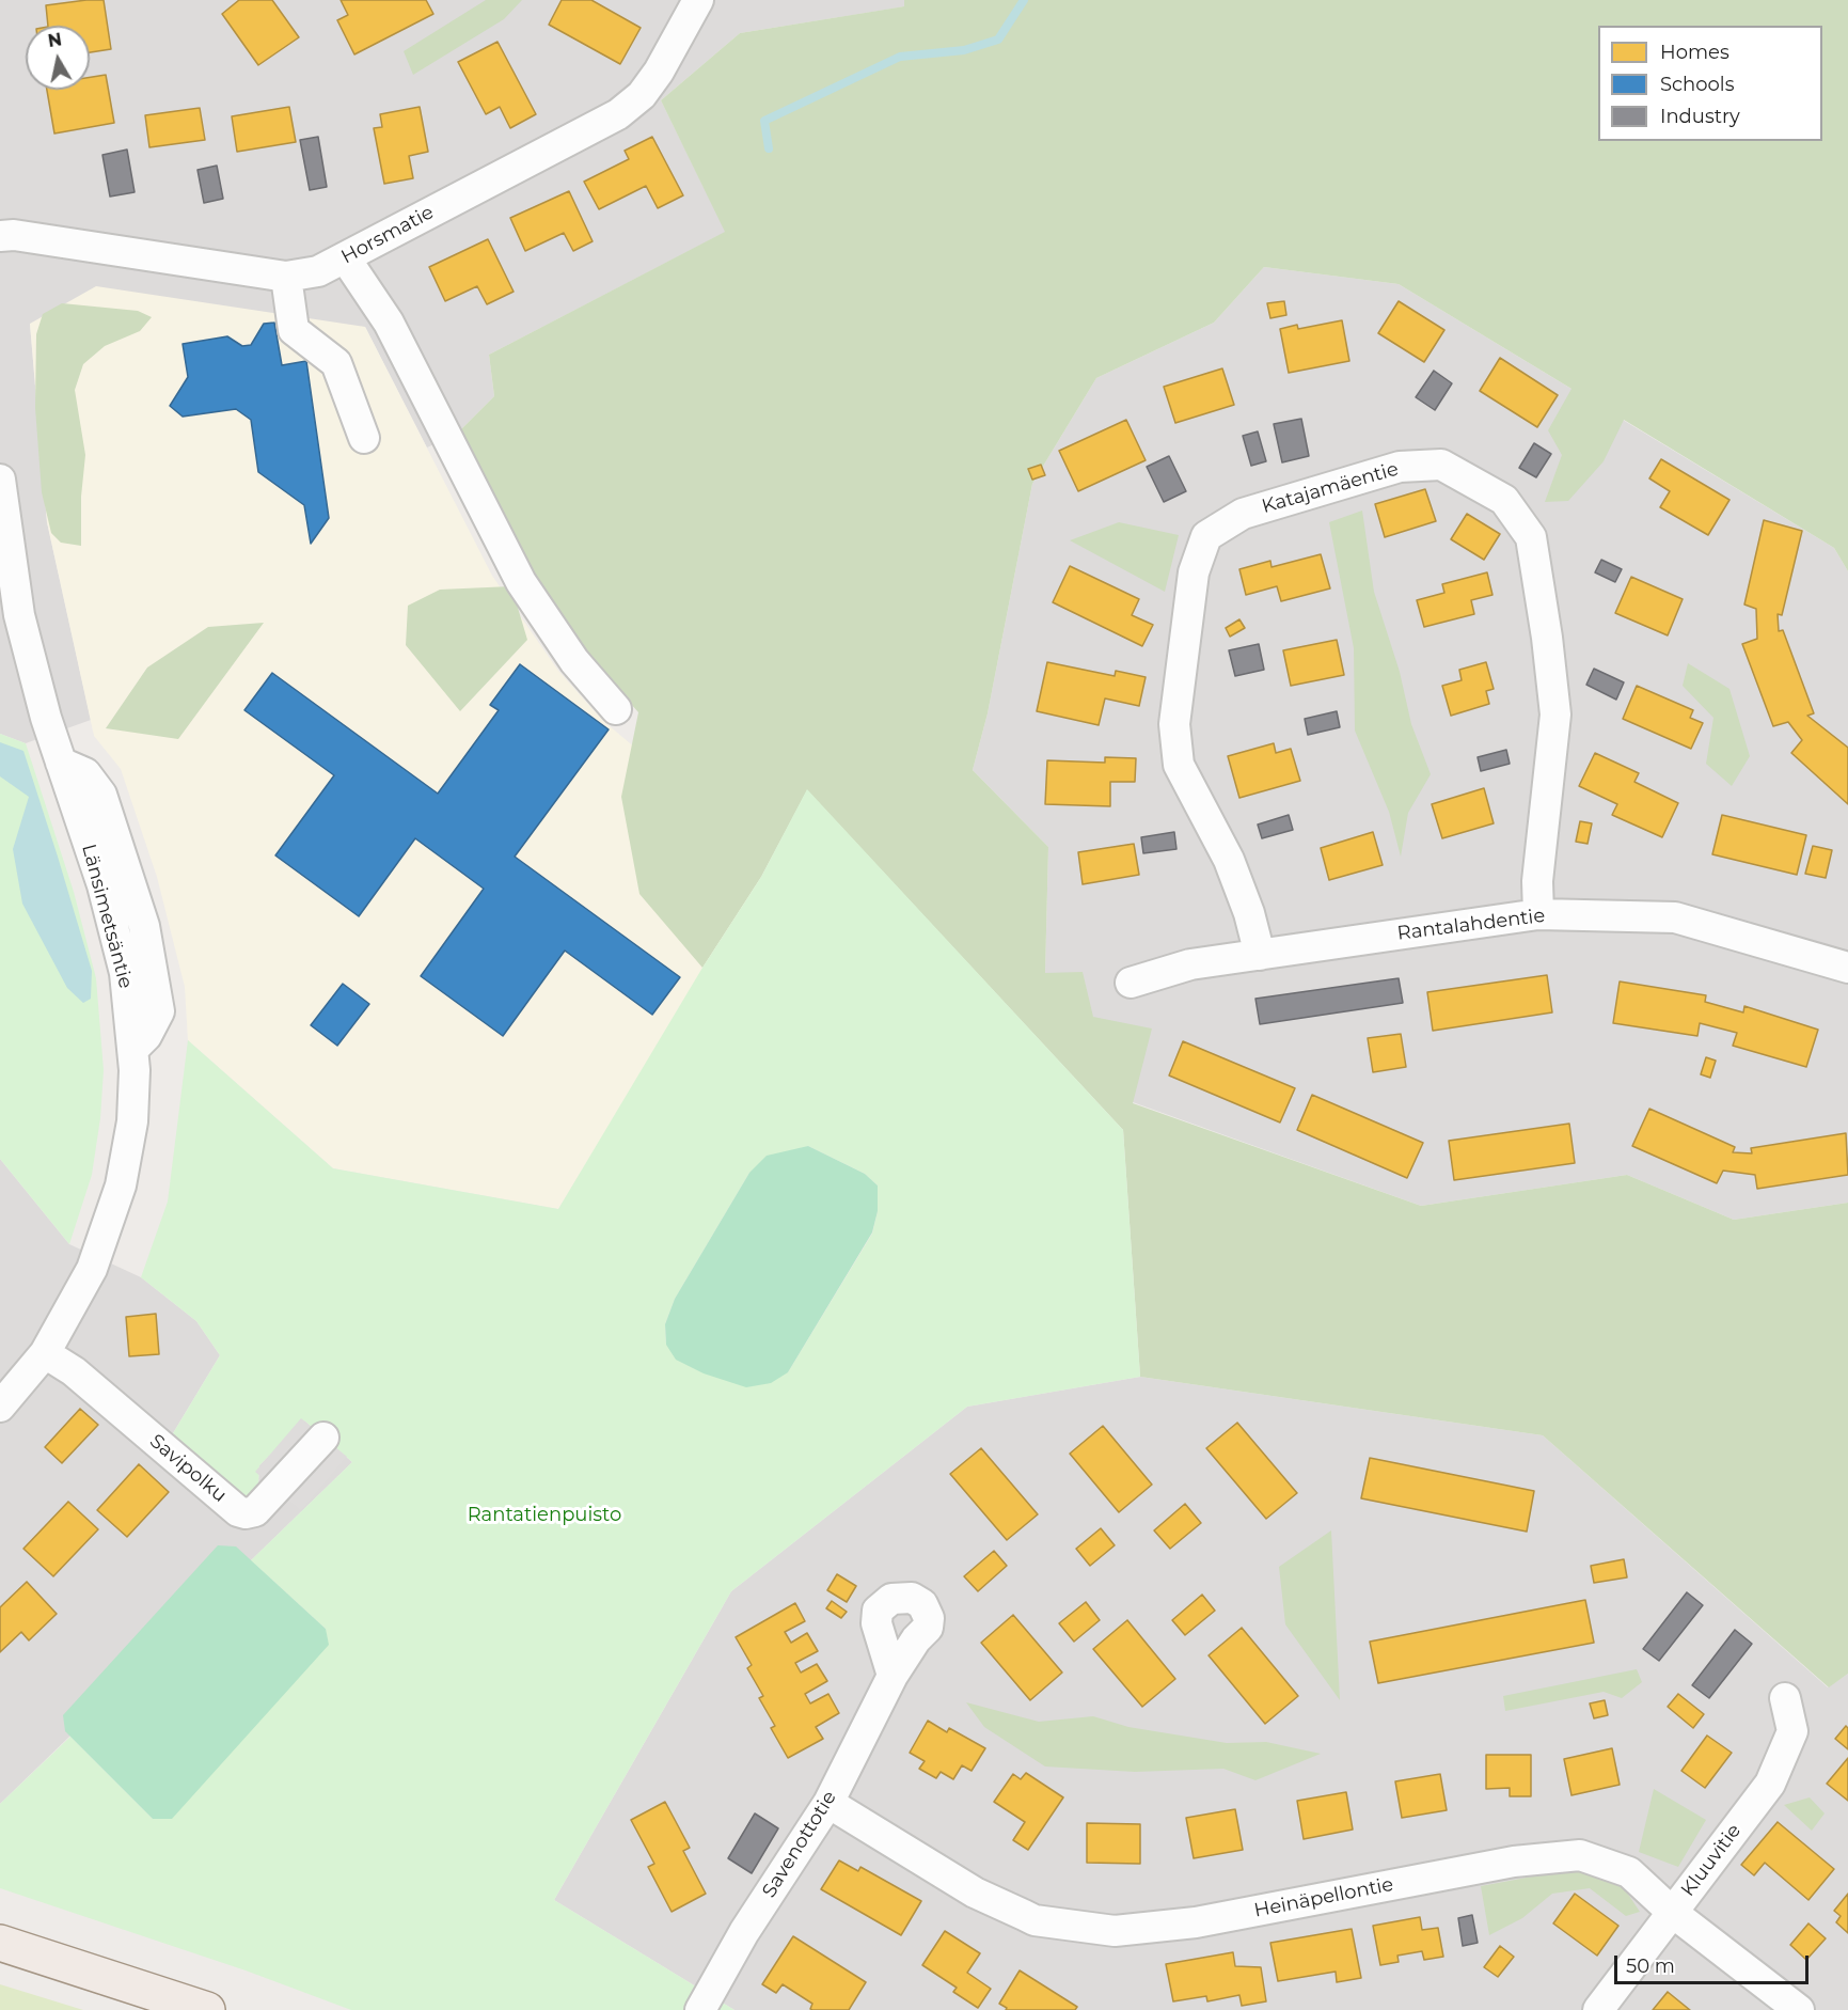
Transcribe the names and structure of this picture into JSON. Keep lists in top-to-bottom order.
{
  "streets": {
    "street": [
      "Horsmatie",
      "Katajamäentie",
      "Länsimetsäntie",
      "Rantalahdentie",
      "Savipolku",
      "Savenottotie",
      "Kluuvitie",
      "Heinäpellontie"
    ]
  },
  "crossings": [
    ["Katajamäentie", "Rantalahdentie"],
    ["Länsimetsäntie", "Savipolku"],
    ["Savenottotie", "Heinäpellontie"],
    ["Kluuvitie", "Heinäpellontie"]
  ],
  "parks": ["Rantatienpuisto"],
  "legend": ["Homes", "Schools", "Industry"],
  "scale_bar": "50 m",
  "north": "top"
}
